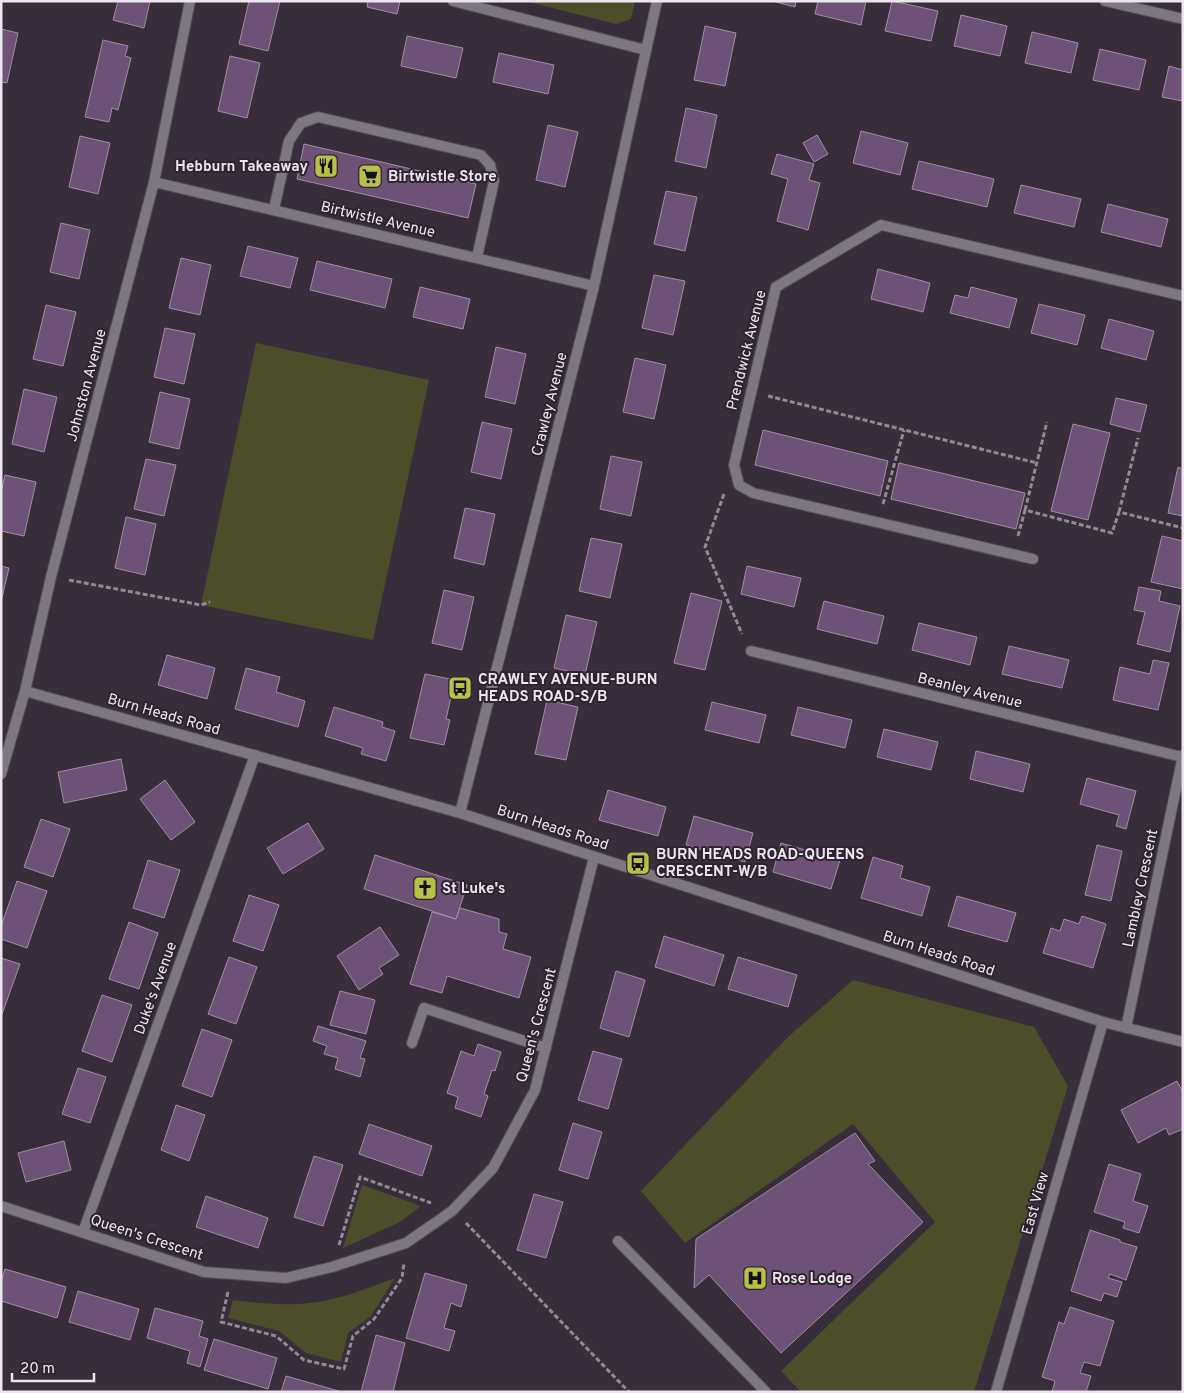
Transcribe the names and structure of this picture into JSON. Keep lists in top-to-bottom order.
{
  "streets": {
    "street": [
      "Birtwistle Avenue",
      "Prendwick Avenue",
      "Johnston Avenue",
      "Crawley Avenue",
      "Beanley Avenue",
      "Burn Heads Road",
      "Lambley Crescent",
      "Duke's Avenue",
      "Queen's Crescent",
      "East View"
    ]
  },
  "crossings": [
    ["Birtwistle Avenue", "Johnston Avenue"],
    ["Birtwistle Avenue", "Crawley Avenue"],
    ["Johnston Avenue", "Burn Heads Road"],
    ["Crawley Avenue", "Burn Heads Road"],
    ["Beanley Avenue", "Lambley Crescent"],
    ["Burn Heads Road", "Lambley Crescent"],
    ["Burn Heads Road", "Duke's Avenue"],
    ["Burn Heads Road", "Queen's Crescent"],
    ["Burn Heads Road", "East View"],
    ["Duke's Avenue", "Queen's Crescent"]
  ],
  "places": {
    "restaurant": ["Hebburn Takeaway"],
    "supermarket": ["Birtwistle Store"],
    "bus stop": ["CRAWLEY AVENUE-BURN HEADS ROAD-S/B", "BURN HEADS ROAD-QUEENS CRESCENT-W/B"],
    "church": ["St Luke's"],
    "hospital": ["Rose Lodge"]
  },
  "scale_bar": "20 m"
}
